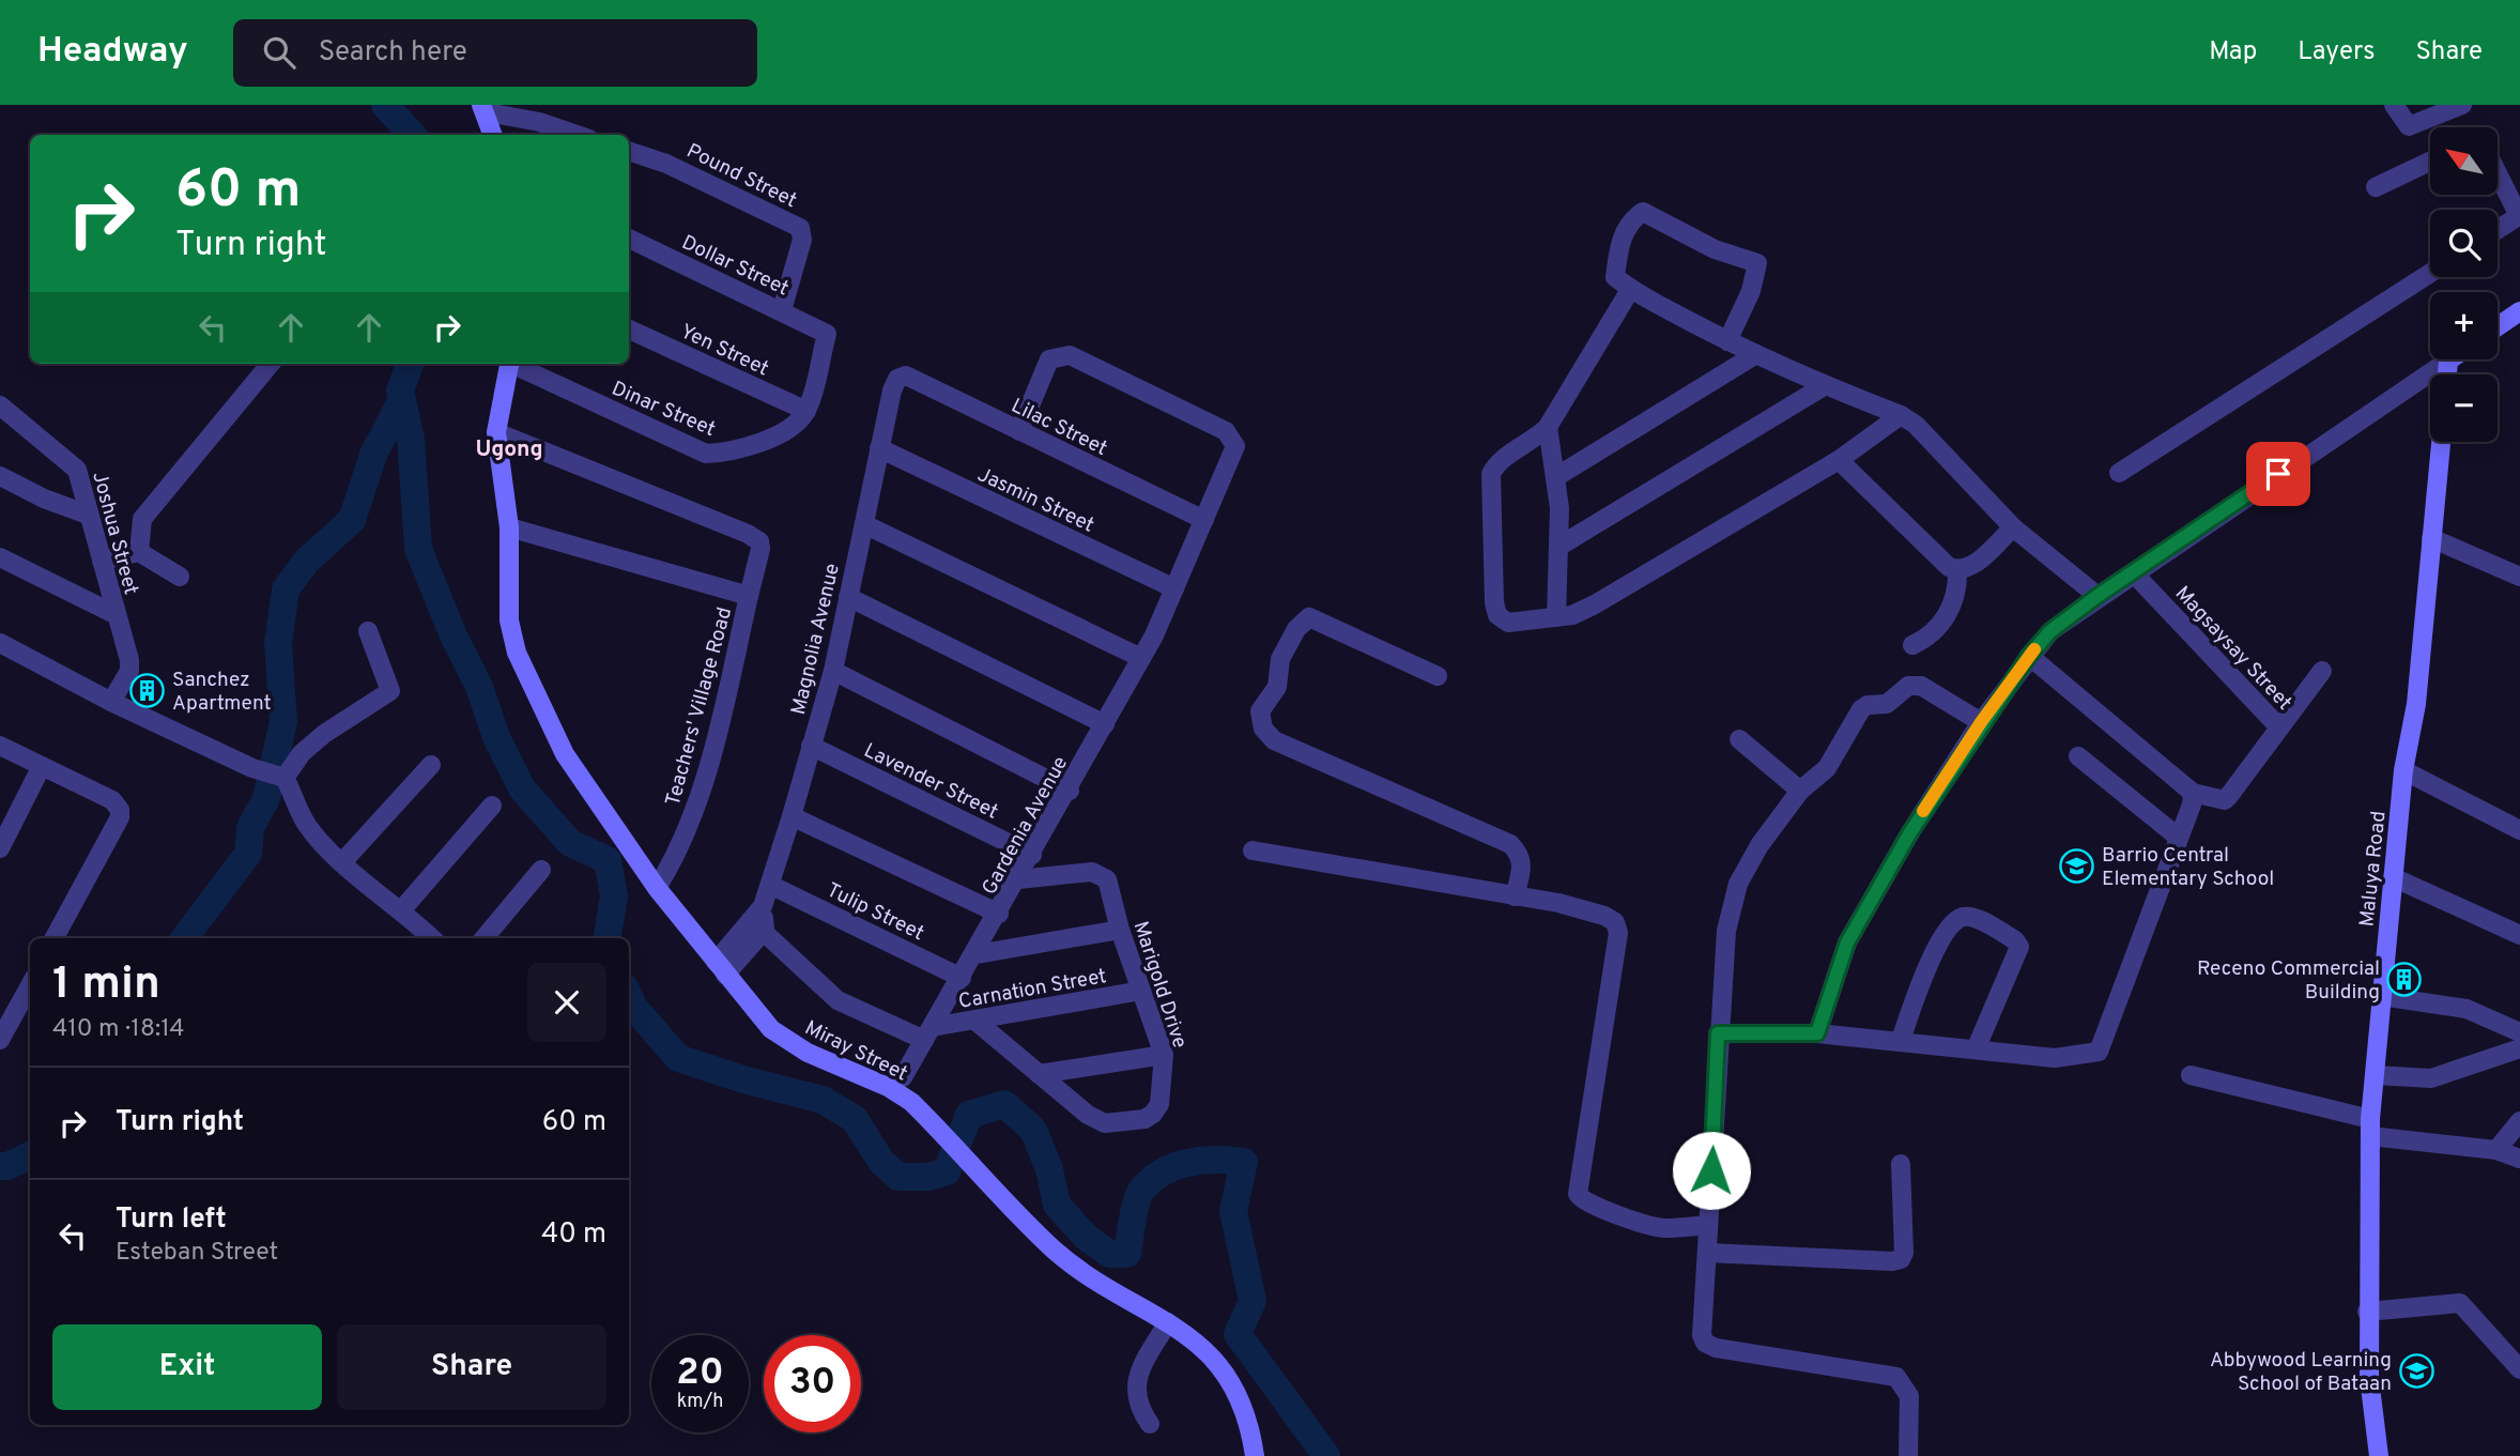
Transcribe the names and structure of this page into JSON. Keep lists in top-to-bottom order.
{
  "streets": {
    "street": [
      "Pound Street",
      "Dollar Street",
      "Yen Street",
      "Dinar Street",
      "Lilac Street",
      "Jasmin Street",
      "Joshua Street",
      "Magnolia Avenue",
      "Magsaysay Street",
      "Teachers' Village Road",
      "Lavender Street",
      "Gardenia Avenue",
      "Maluya Road",
      "Tulip Street",
      "Marigold Drive",
      "Carnation Street",
      "Miray Street"
    ]
  },
  "crossings": [
    ["Pound Street", "Dollar Street"],
    ["Dollar Street", "Yen Street"],
    ["Dollar Street", "Dinar Street"],
    ["Yen Street", "Dinar Street"],
    ["Lilac Street", "Magnolia Avenue"],
    ["Lilac Street", "Gardenia Avenue"],
    ["Jasmin Street", "Magnolia Avenue"],
    ["Jasmin Street", "Gardenia Avenue"],
    ["Magnolia Avenue", "Lavender Street"],
    ["Magnolia Avenue", "Tulip Street"],
    ["Magnolia Avenue", "Miray Street"],
    ["Teachers' Village Road", "Miray Street"],
    ["Lavender Street", "Gardenia Avenue"],
    ["Gardenia Avenue", "Tulip Street"],
    ["Gardenia Avenue", "Marigold Drive"],
    ["Gardenia Avenue", "Carnation Street"],
    ["Marigold Drive", "Carnation Street"]
  ],
  "districts": ["Ugong"],
  "places": {
    "building": ["Sanchez Apartment", "Receno Commercial Building"],
    "school or university": ["Barrio Central Elementary School", "Abbywood Learning School of Bataan"]
  },
  "north": "top left",
  "page": {
    "header": "Headway",
    "search": "Search here",
    "nav": ["Map", "Layers", "Share"],
    "map_buttons": ["+", "−"],
    "turn": ["60 m", "Turn right"],
    "heading": ["1 min", "410 m · 18:14"],
    "list": [
      {
        "name": "Turn right",
        "value": "60 m"
      },
      {
        "name": "Turn left",
        "note": "Esteban Street",
        "value": "40 m"
      }
    ],
    "buttons": ["Exit", "Share"],
    "speed": "20 km/h",
    "limit": "30"
  }
}
